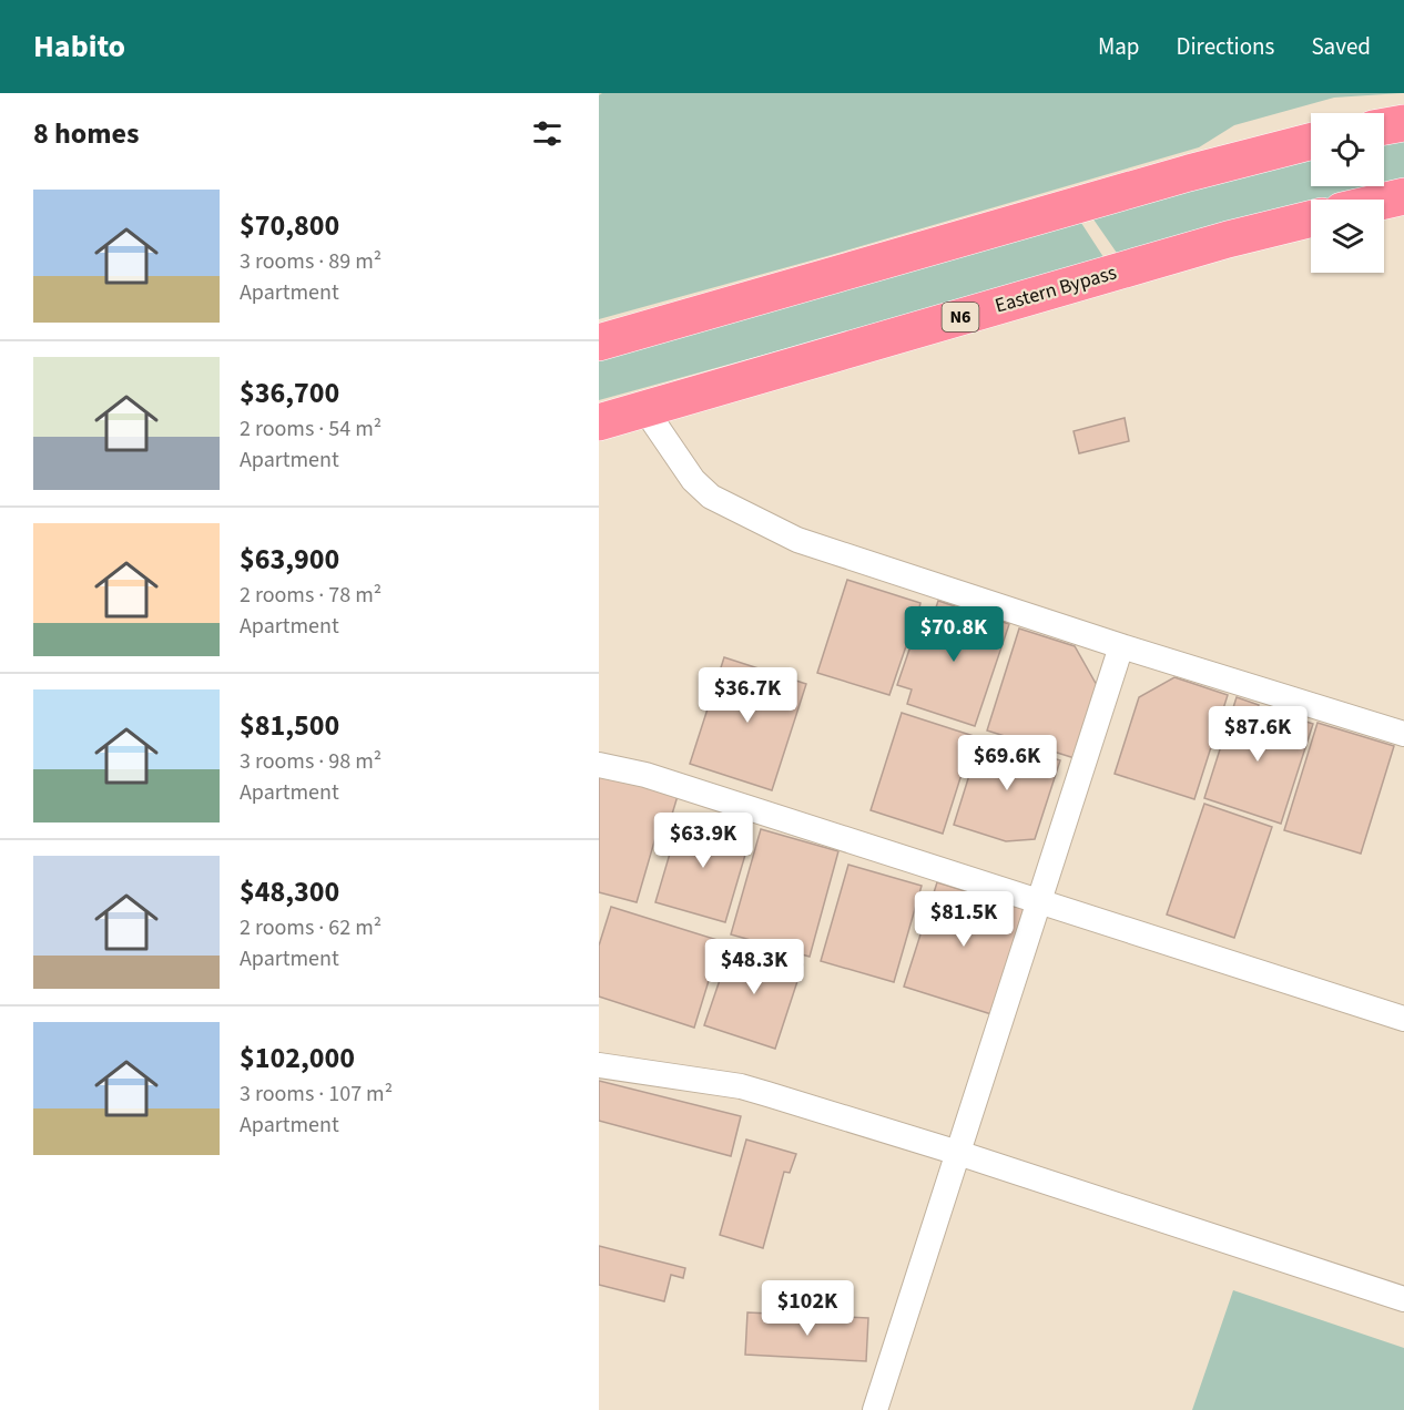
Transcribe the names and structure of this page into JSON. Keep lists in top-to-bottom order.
{
  "streets": {
    "highway": ["Eastern Bypass", "N6"]
  },
  "page": {
    "header": "Habito",
    "nav": ["Map", "Directions", "Saved"],
    "heading": "8 homes",
    "list": [
      {
        "name": "$70,800",
        "note": "3 rooms · 89 m² · Apartment"
      },
      {
        "name": "$36,700",
        "note": "2 rooms · 54 m² · Apartment"
      },
      {
        "name": "$63,900",
        "note": "2 rooms · 78 m² · Apartment"
      },
      {
        "name": "$81,500",
        "note": "3 rooms · 98 m² · Apartment"
      },
      {
        "name": "$48,300",
        "note": "2 rooms · 62 m² · Apartment"
      },
      {
        "name": "$102,000",
        "note": "3 rooms · 107 m² · Apartment"
      }
    ],
    "price": [
      "$70.8K",
      "$36.7K",
      "$87.6K",
      "$69.6K",
      "$63.9K",
      "$81.5K",
      "$48.3K",
      "$102K"
    ]
  }
}
